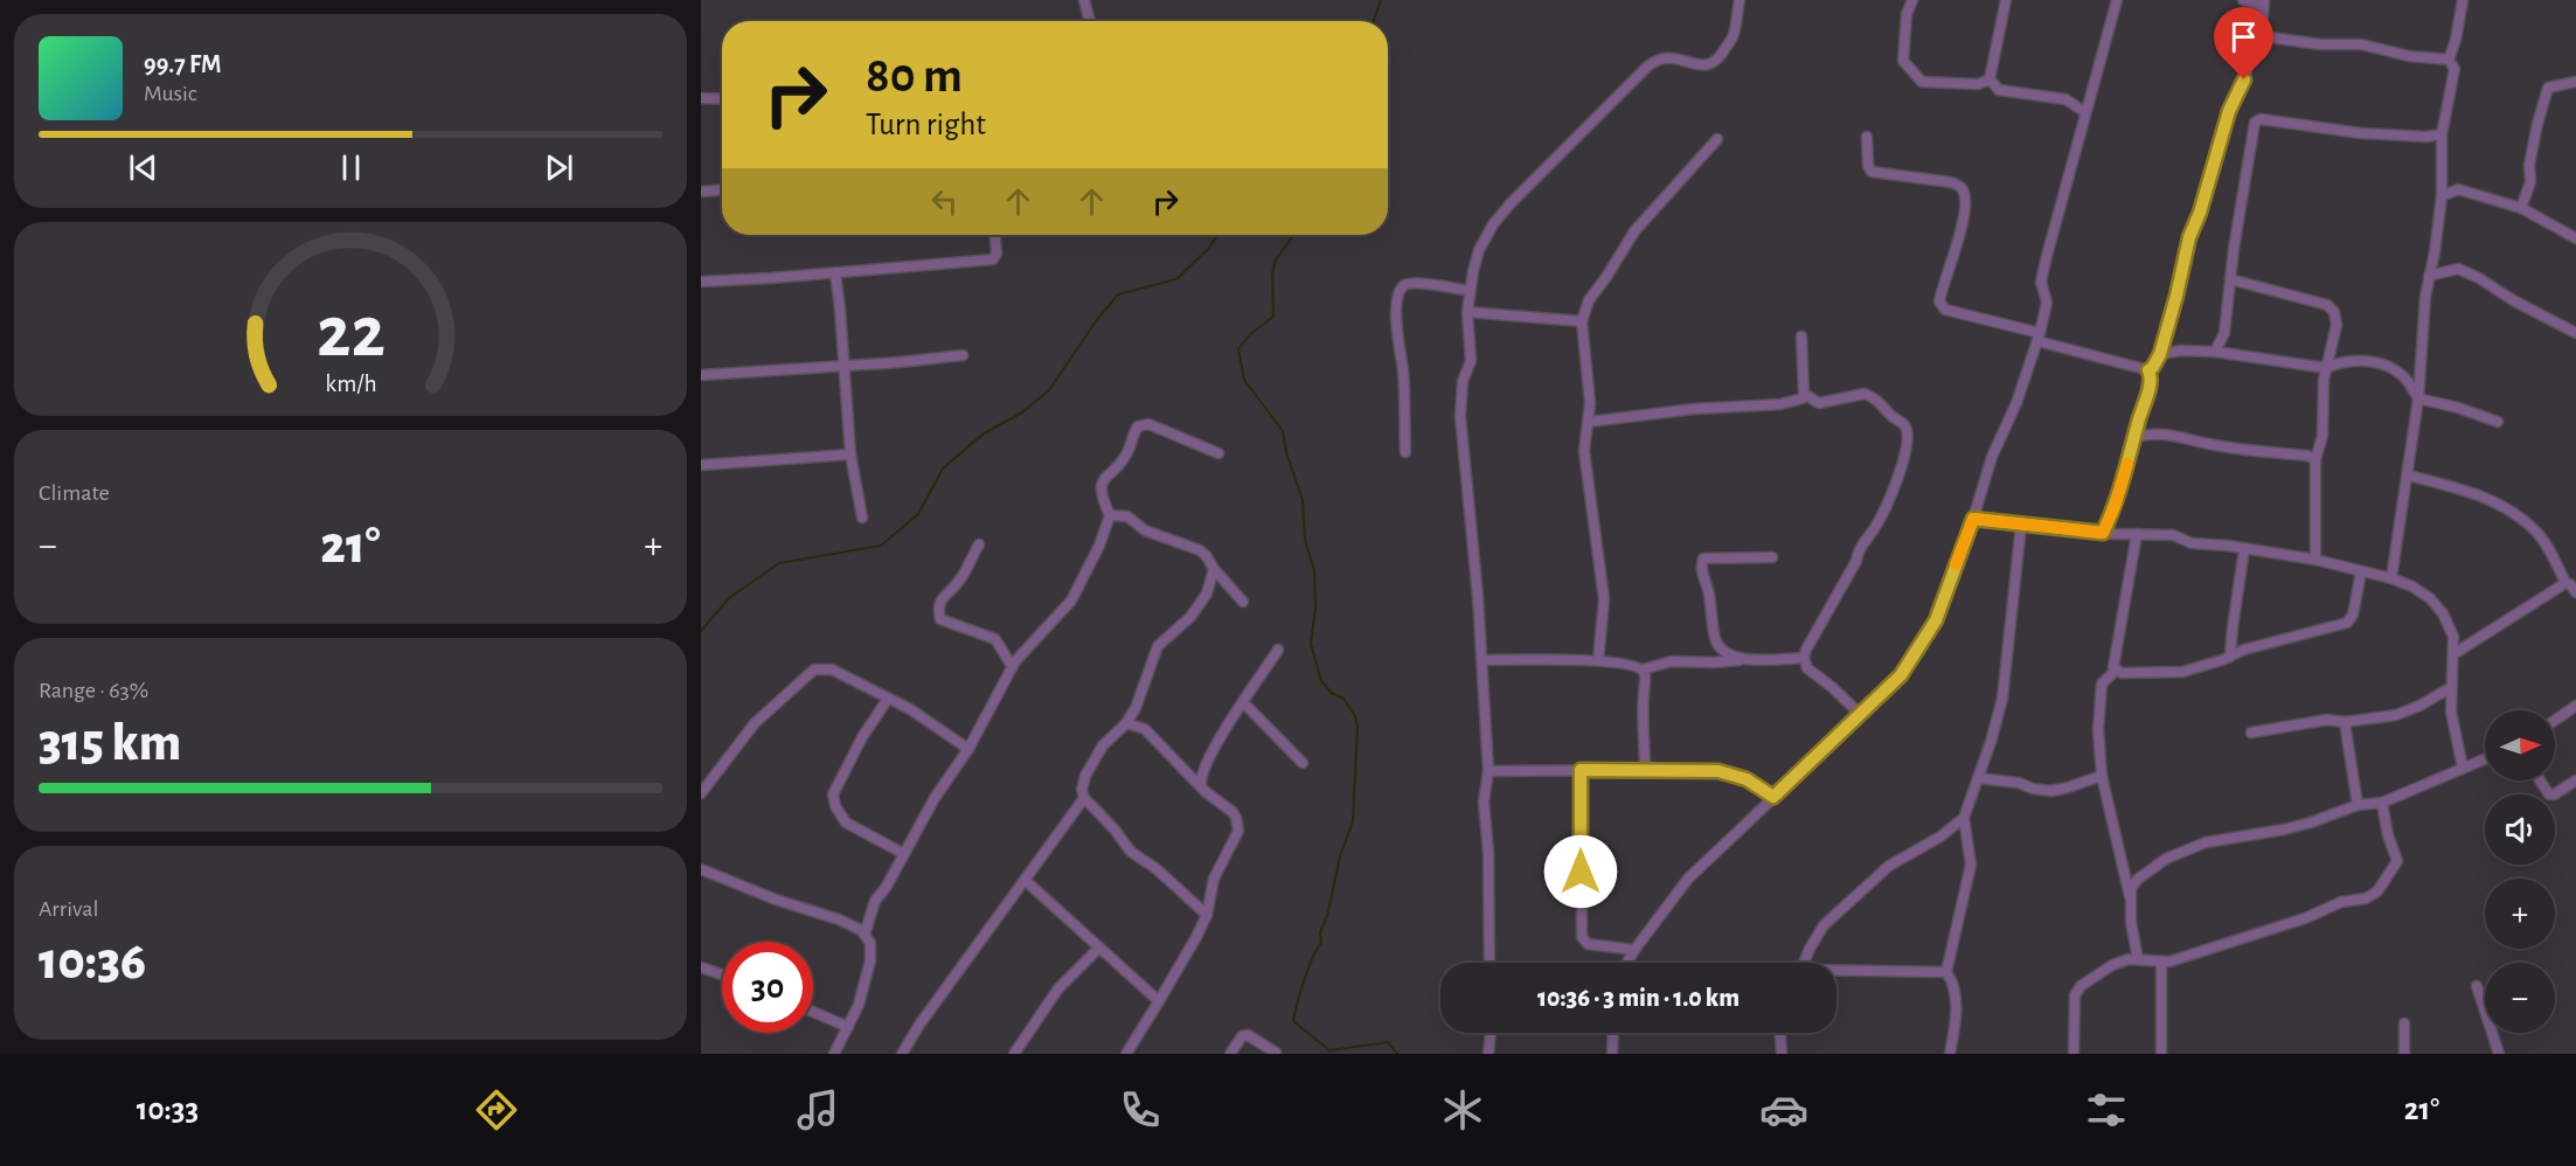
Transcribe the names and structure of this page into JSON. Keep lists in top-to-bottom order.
{
  "north": "right",
  "page": {
    "turn": ["80 m", "Turn right"],
    "song": ["99.7 FM", "Music"],
    "tile": [
      "Climate",
      ["Range · 63%", "315 km"],
      ["Arrival", "10:36"]
    ],
    "heat": ["−", "21°", "+"],
    "map_buttons": ["+", "−"],
    "limit": "30",
    "trip": "10:36 · 3 min · 1.0 km",
    "tabs": ["10:33", "21°"],
    "gauge": ["22", "km/h"]
  }
}
